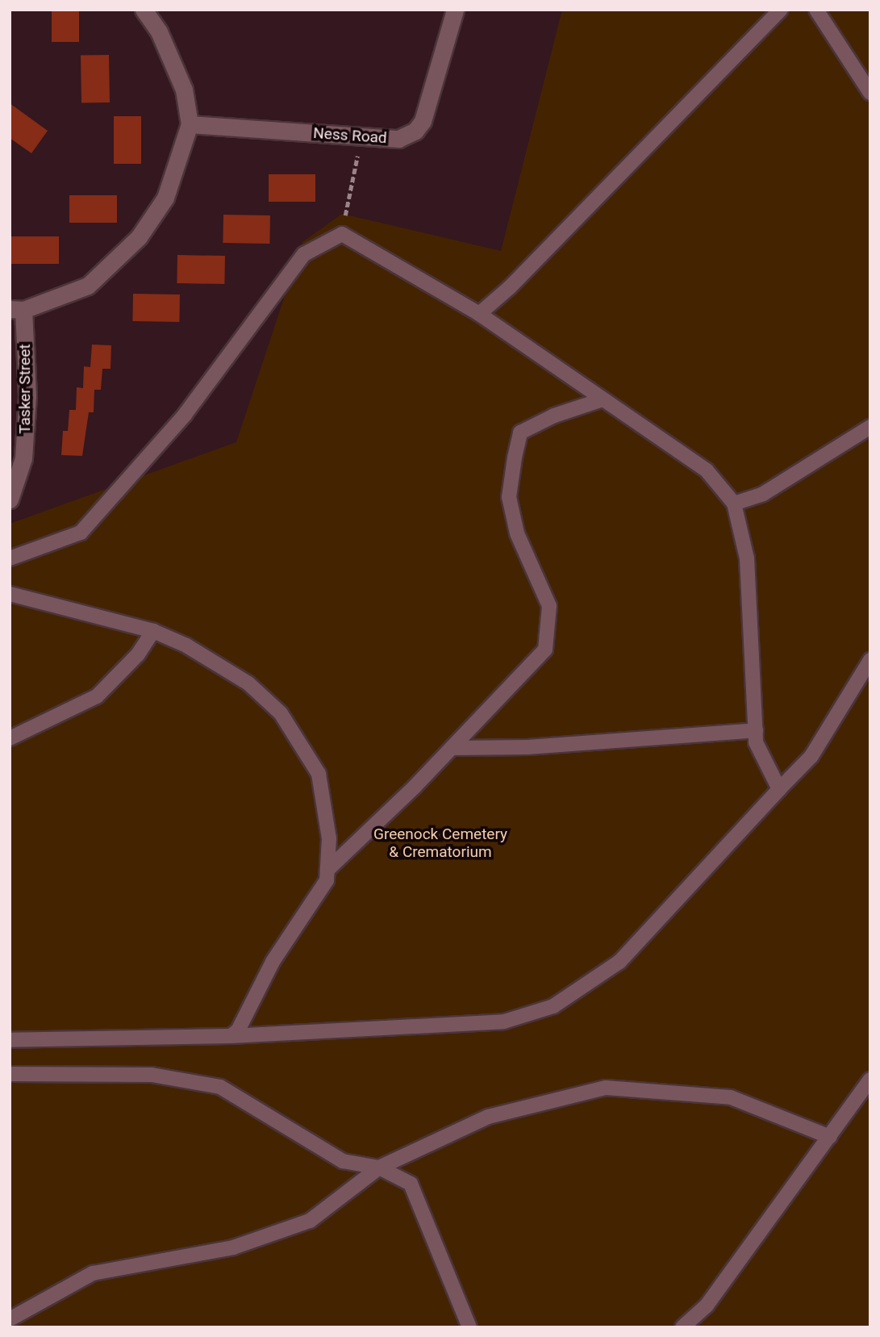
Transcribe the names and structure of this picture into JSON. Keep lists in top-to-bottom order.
{
  "streets": {
    "street": ["Ness Road", "Tasker Street"]
  },
  "parks": ["Greenock Cemetery & Crematorium"]
}
